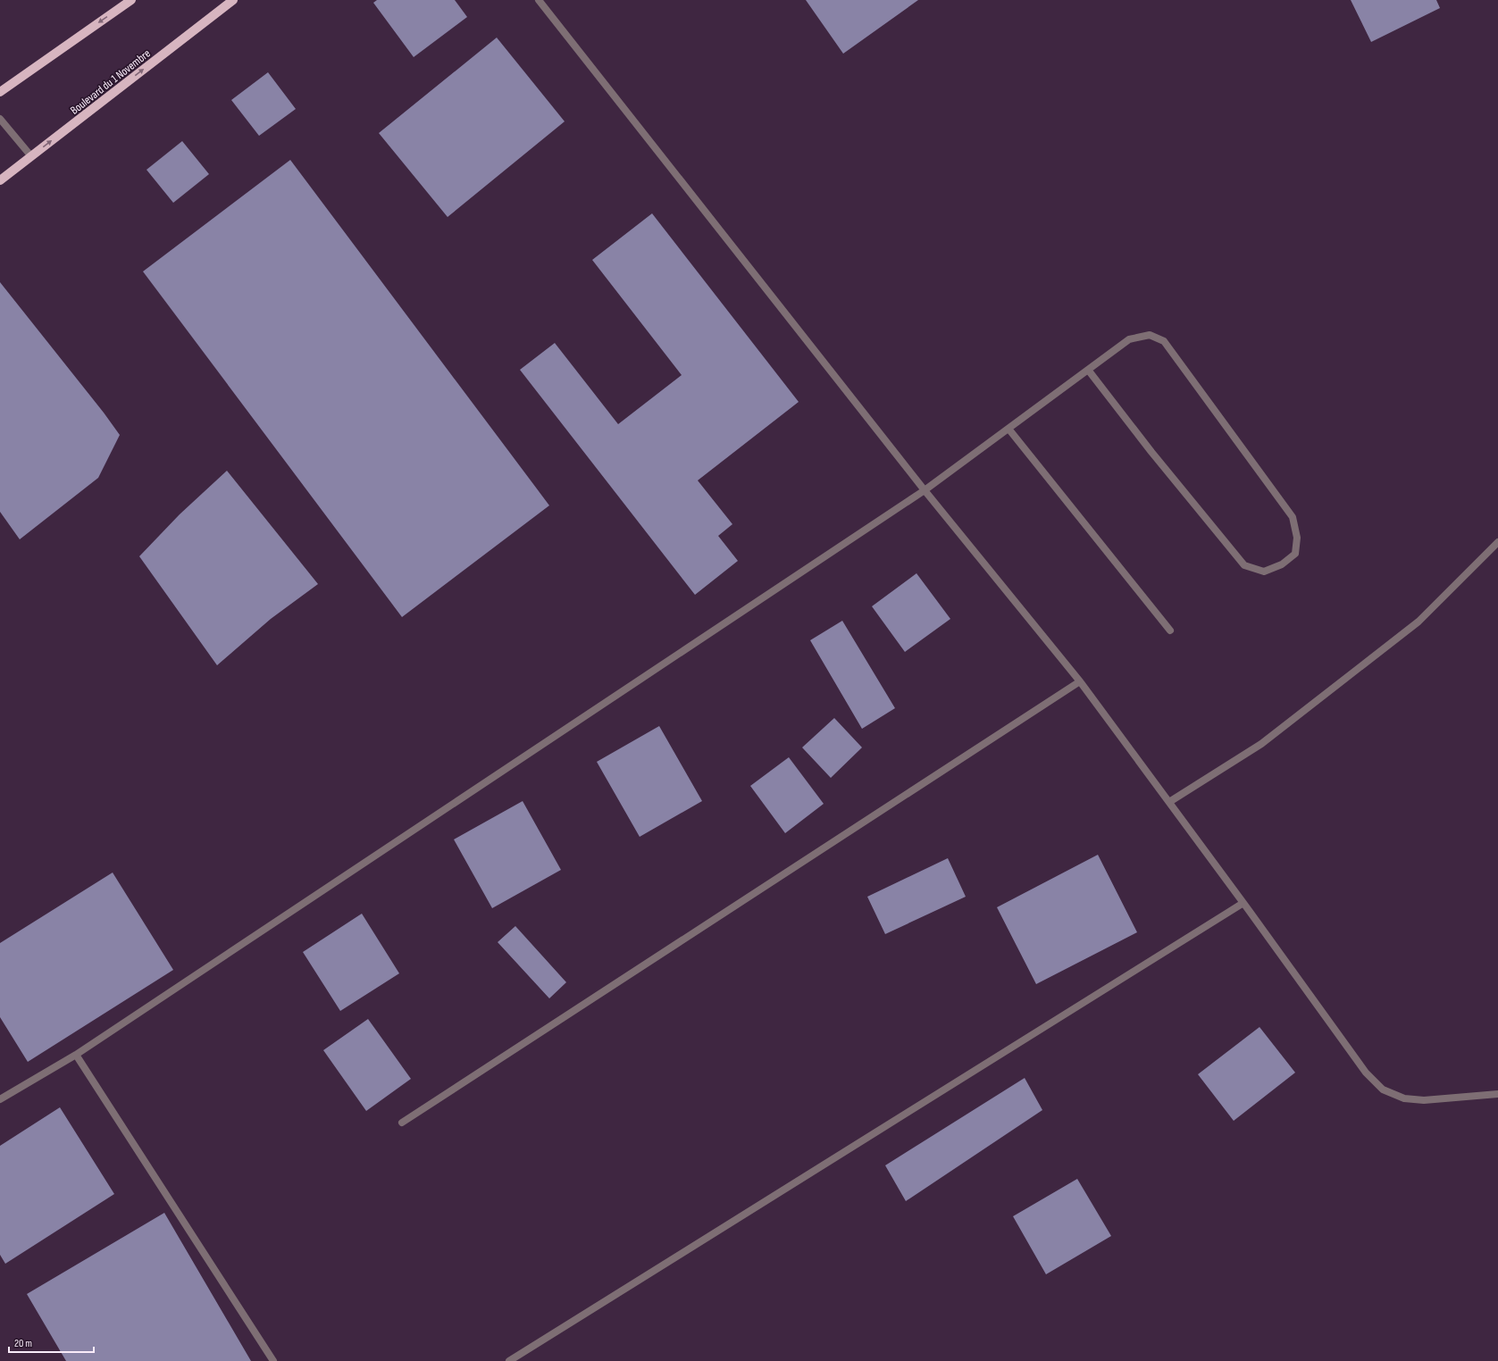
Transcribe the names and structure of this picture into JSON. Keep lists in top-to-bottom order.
{
  "streets": {
    "main road": ["Boulevard du 1 Novembre"]
  },
  "scale_bar": "20 m"
}
